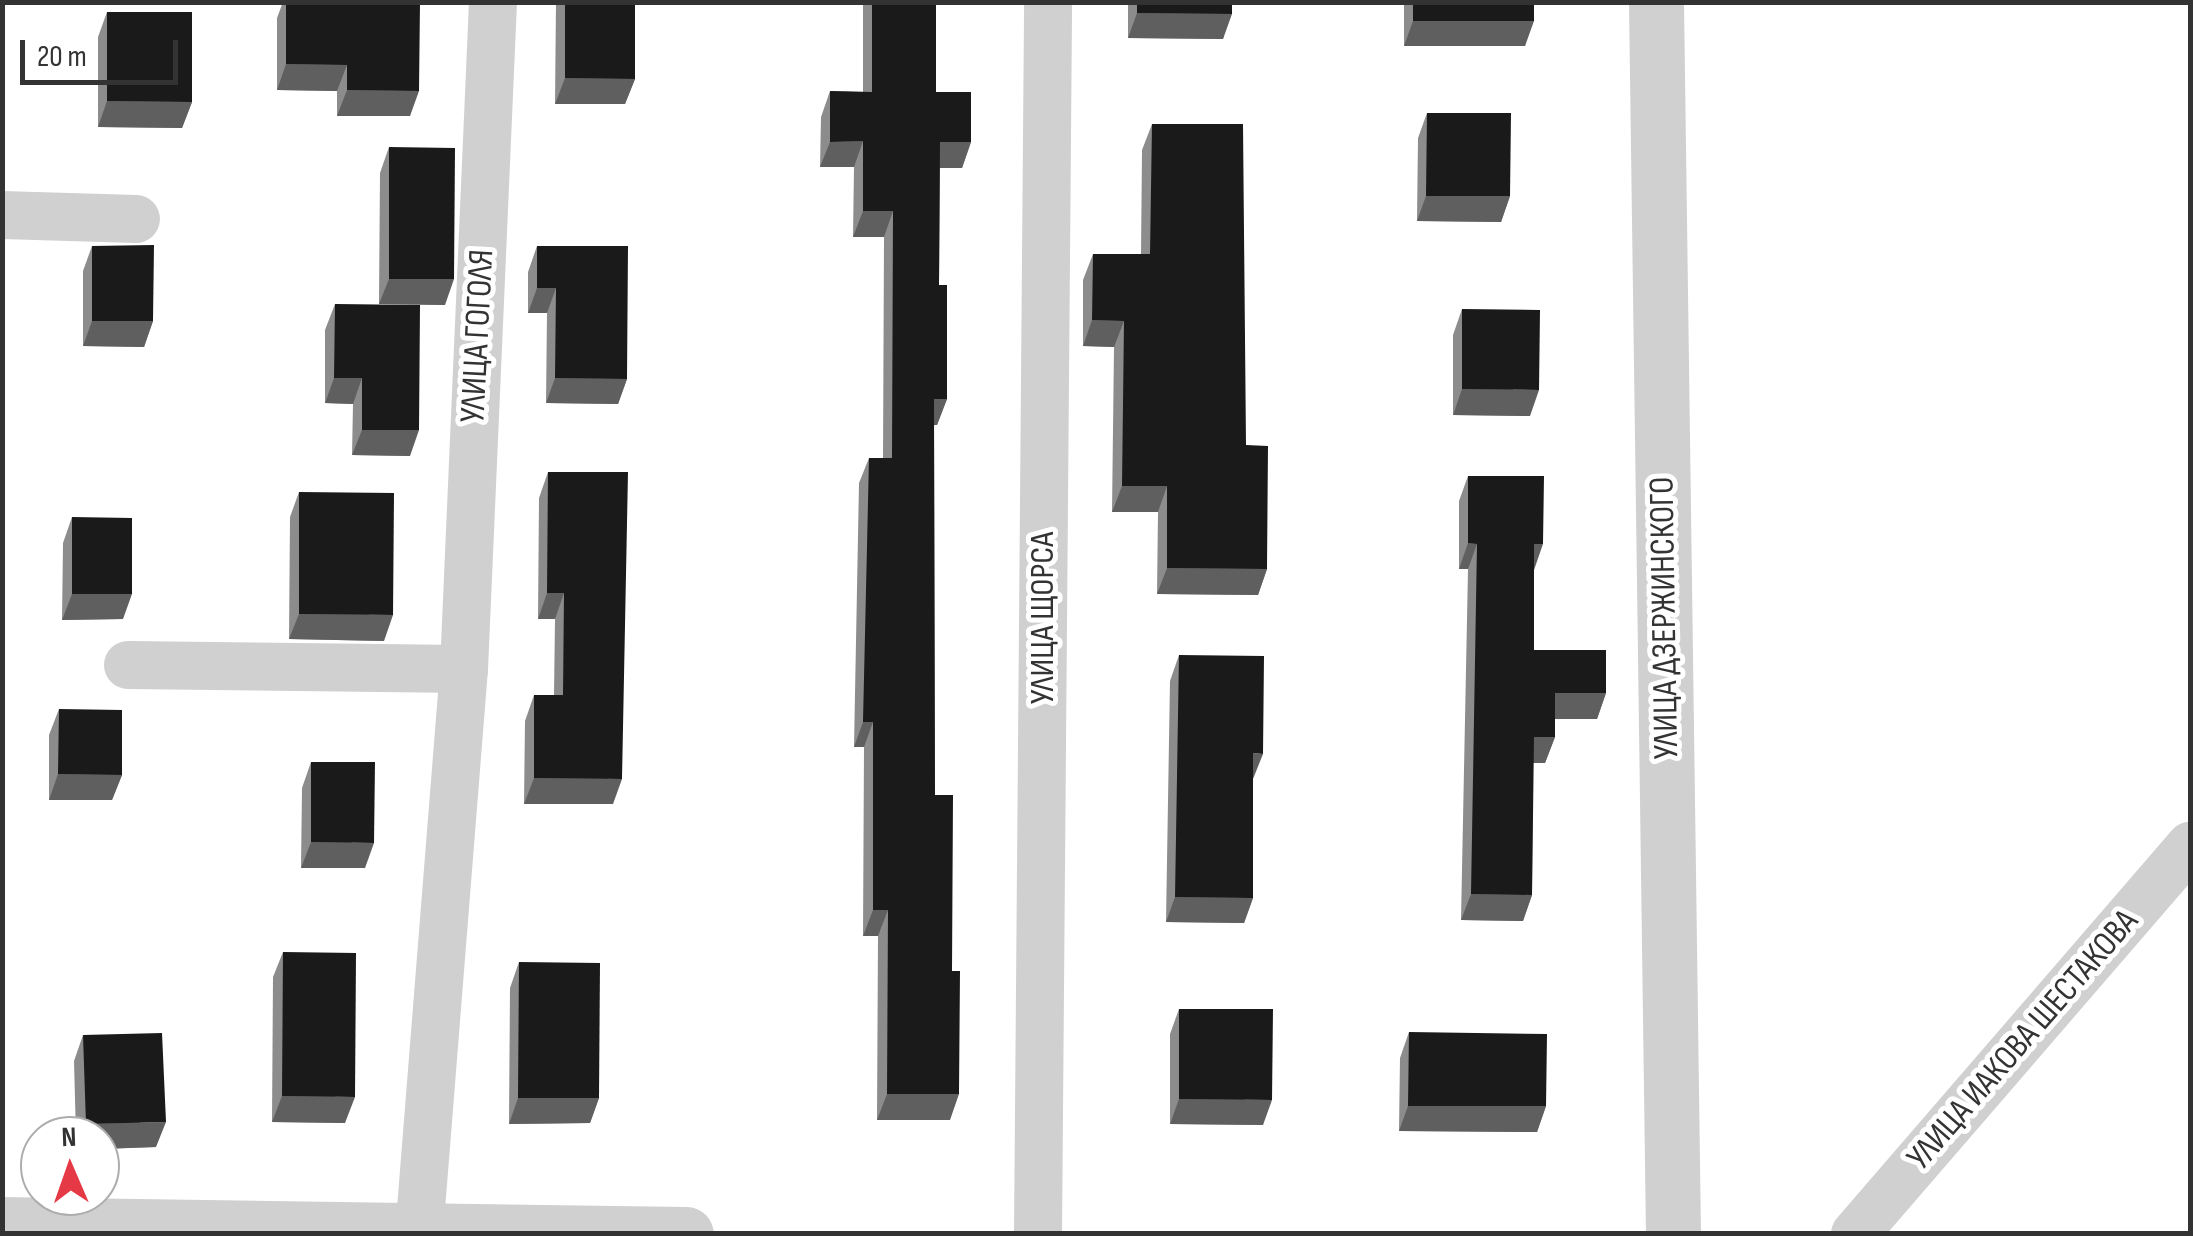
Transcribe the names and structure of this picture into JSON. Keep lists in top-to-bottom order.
{
  "streets": {
    "street": [
      "УЛИЦА ГОГОЛЯ",
      "УЛИЦА ЩОРСА",
      "УЛИЦА ДЗЕРЖИНСКОГО",
      "УЛИЦА ИАКОВА ШЕСТАКОВА"
    ]
  },
  "scale_bar": "20 m",
  "north": "top"
}
